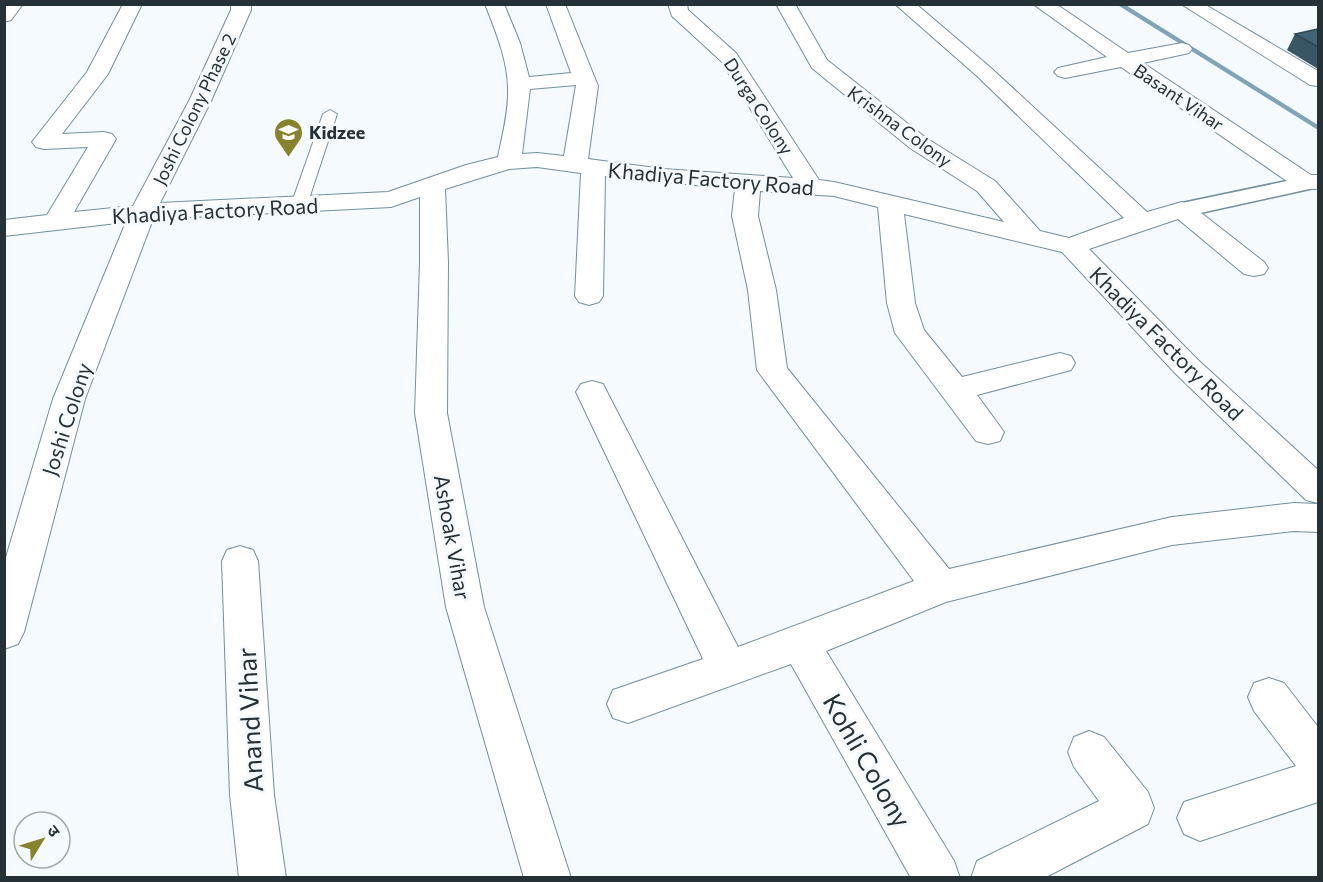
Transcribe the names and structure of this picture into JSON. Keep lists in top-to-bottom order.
{
  "streets": {
    "street": [
      "Basant Vihar",
      "Durga Colony",
      "Joshi Colony Phase 2",
      "Krishna Colony",
      "Khadiya Factory Road",
      "Joshi Colony",
      "Ashoak Vihar",
      "Anand Vihar",
      "Kohli Colony"
    ]
  },
  "crossings": [
    ["Durga Colony", "Khadiya Factory Road"],
    ["Joshi Colony Phase 2", "Khadiya Factory Road"],
    ["Joshi Colony Phase 2", "Joshi Colony"],
    ["Krishna Colony", "Khadiya Factory Road"],
    ["Khadiya Factory Road", "Joshi Colony"],
    ["Khadiya Factory Road", "Ashoak Vihar"]
  ],
  "places": {
    "school or university": ["Kidzee"]
  },
  "north": "top right"
}
